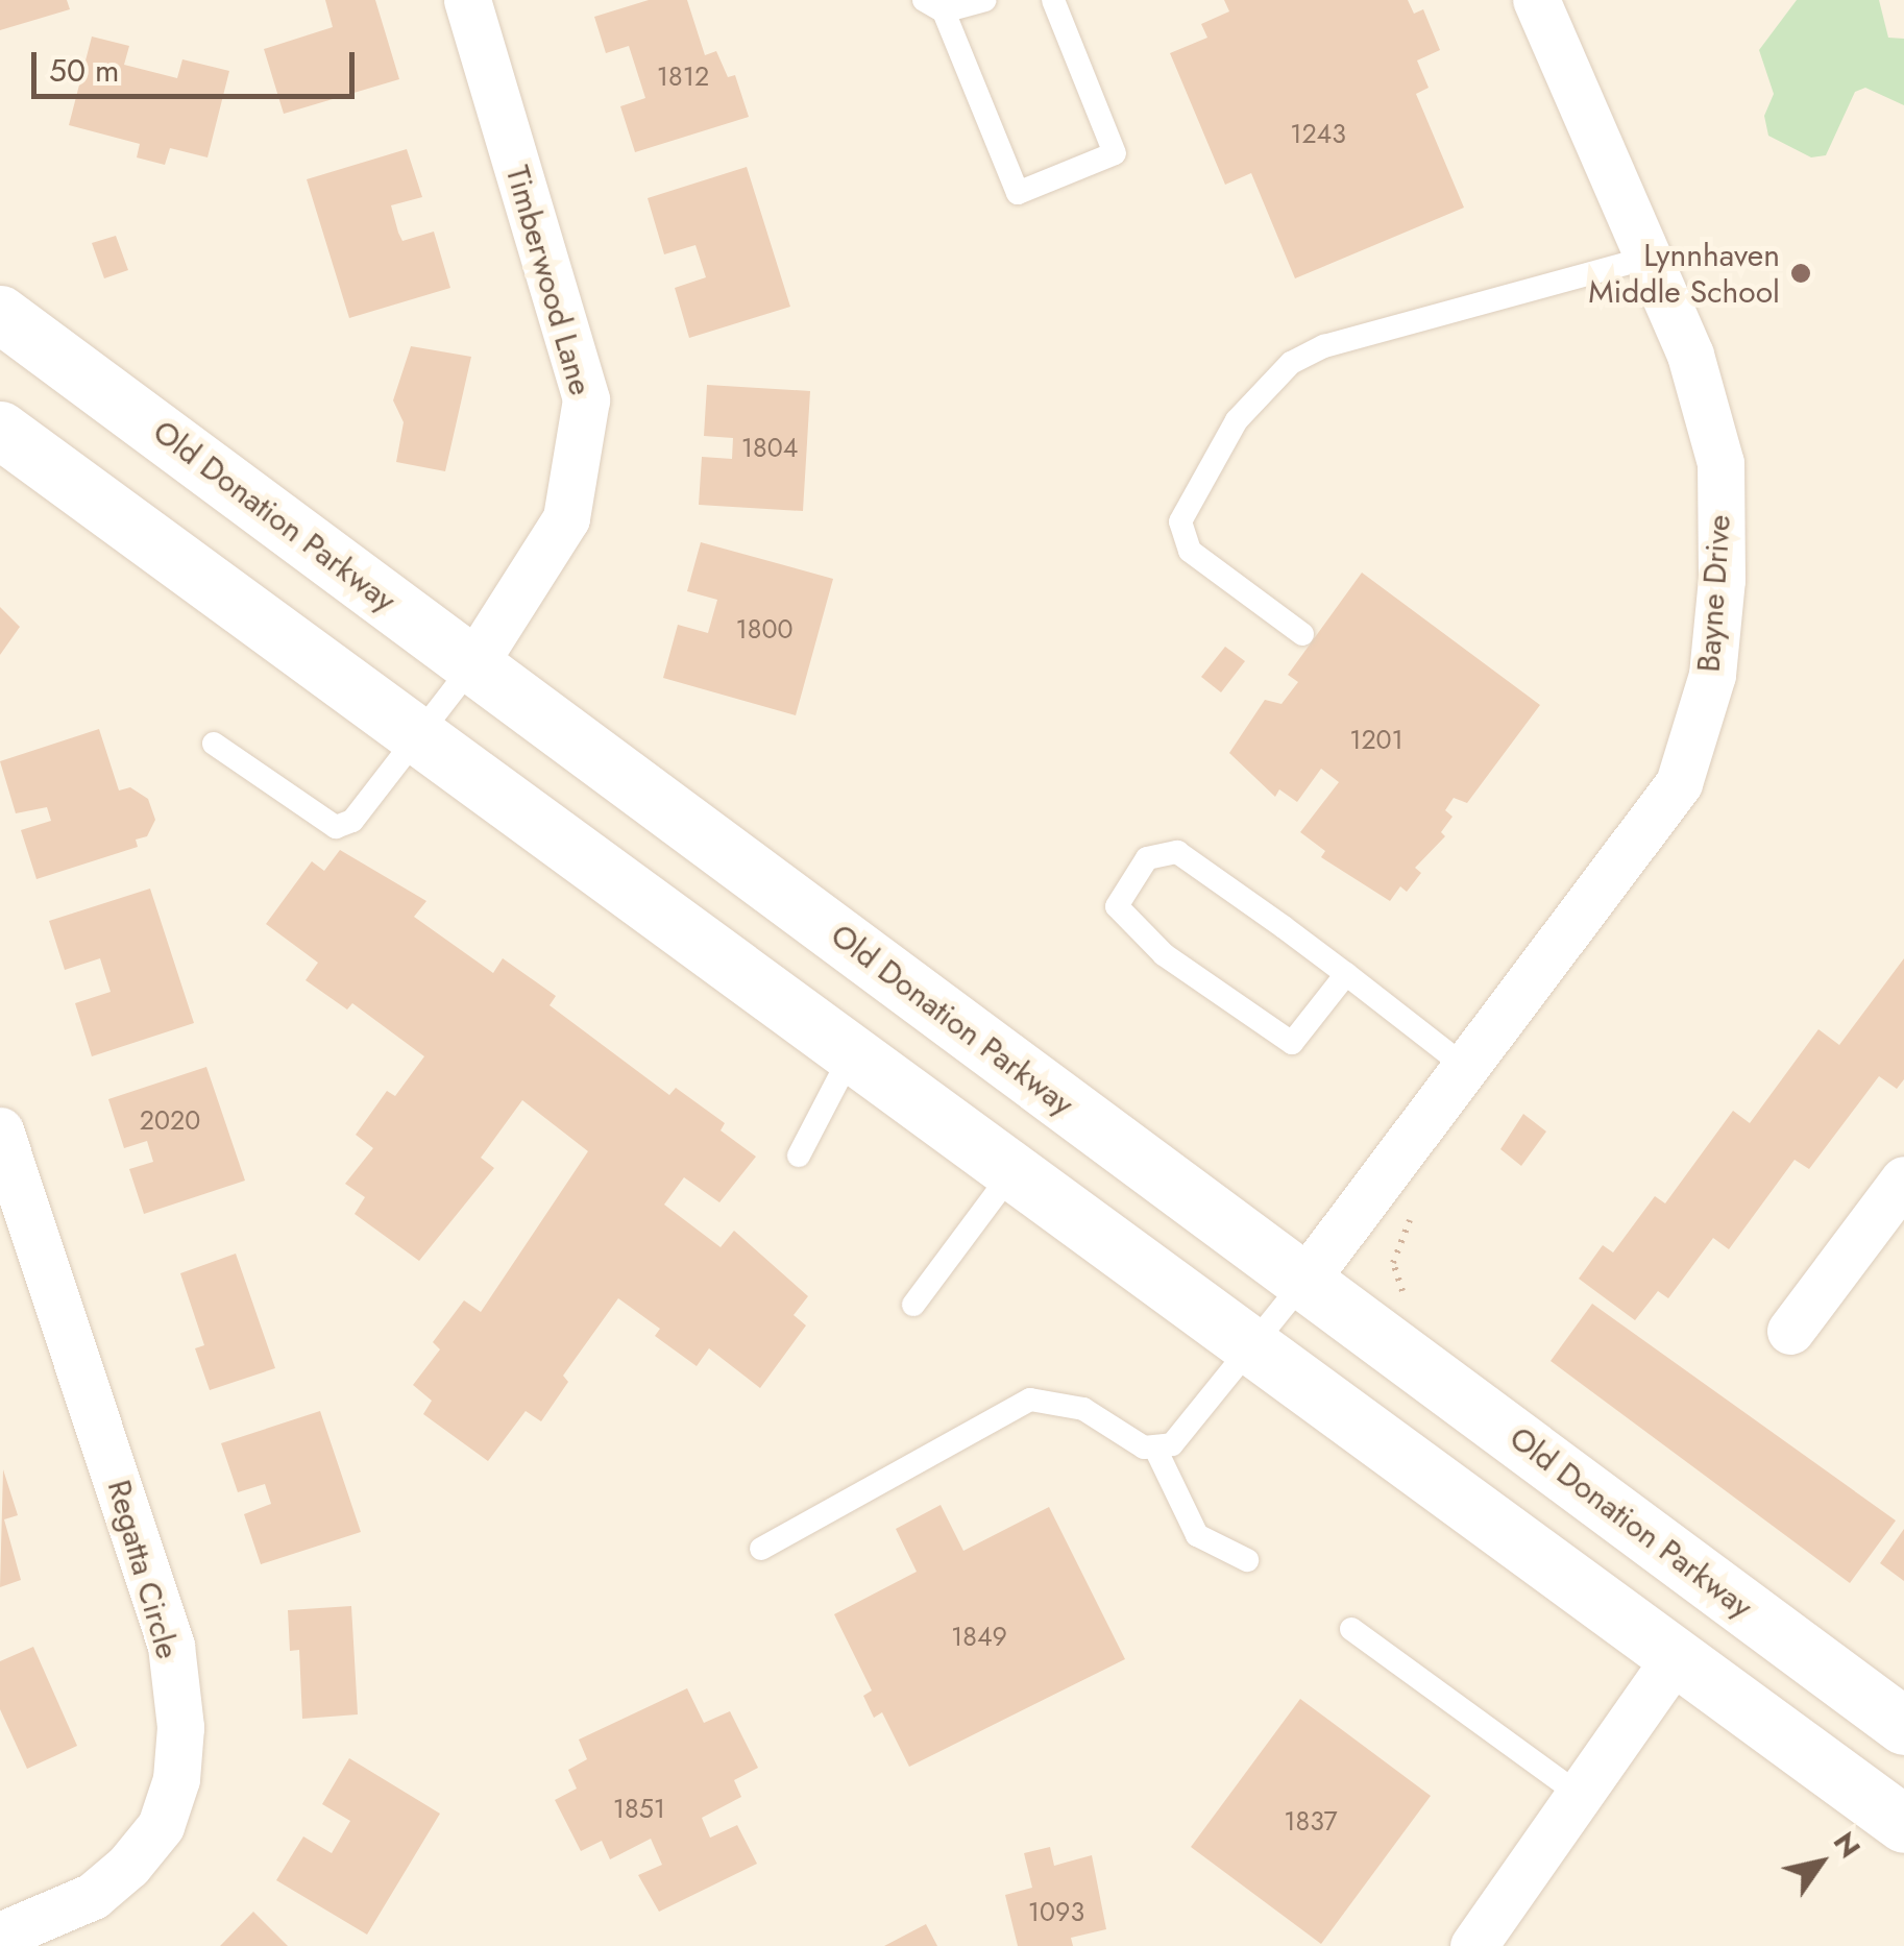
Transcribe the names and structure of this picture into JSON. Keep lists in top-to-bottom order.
{
  "streets": {
    "street": [
      "Timberwood Lane",
      "Old Donation Parkway",
      "Bayne Drive",
      "Regatta Circle"
    ]
  },
  "crossings": [
    ["Timberwood Lane", "Old Donation Parkway"],
    ["Old Donation Parkway", "Bayne Drive"]
  ],
  "places": ["Lynnhaven Middle School"],
  "house_numbers": [
    "1812",
    "1243",
    "1804",
    "1800",
    "1201",
    "2020",
    "1849",
    "1851",
    "1837",
    "1093"
  ],
  "scale_bar": "50 m",
  "north": "top right"
}
